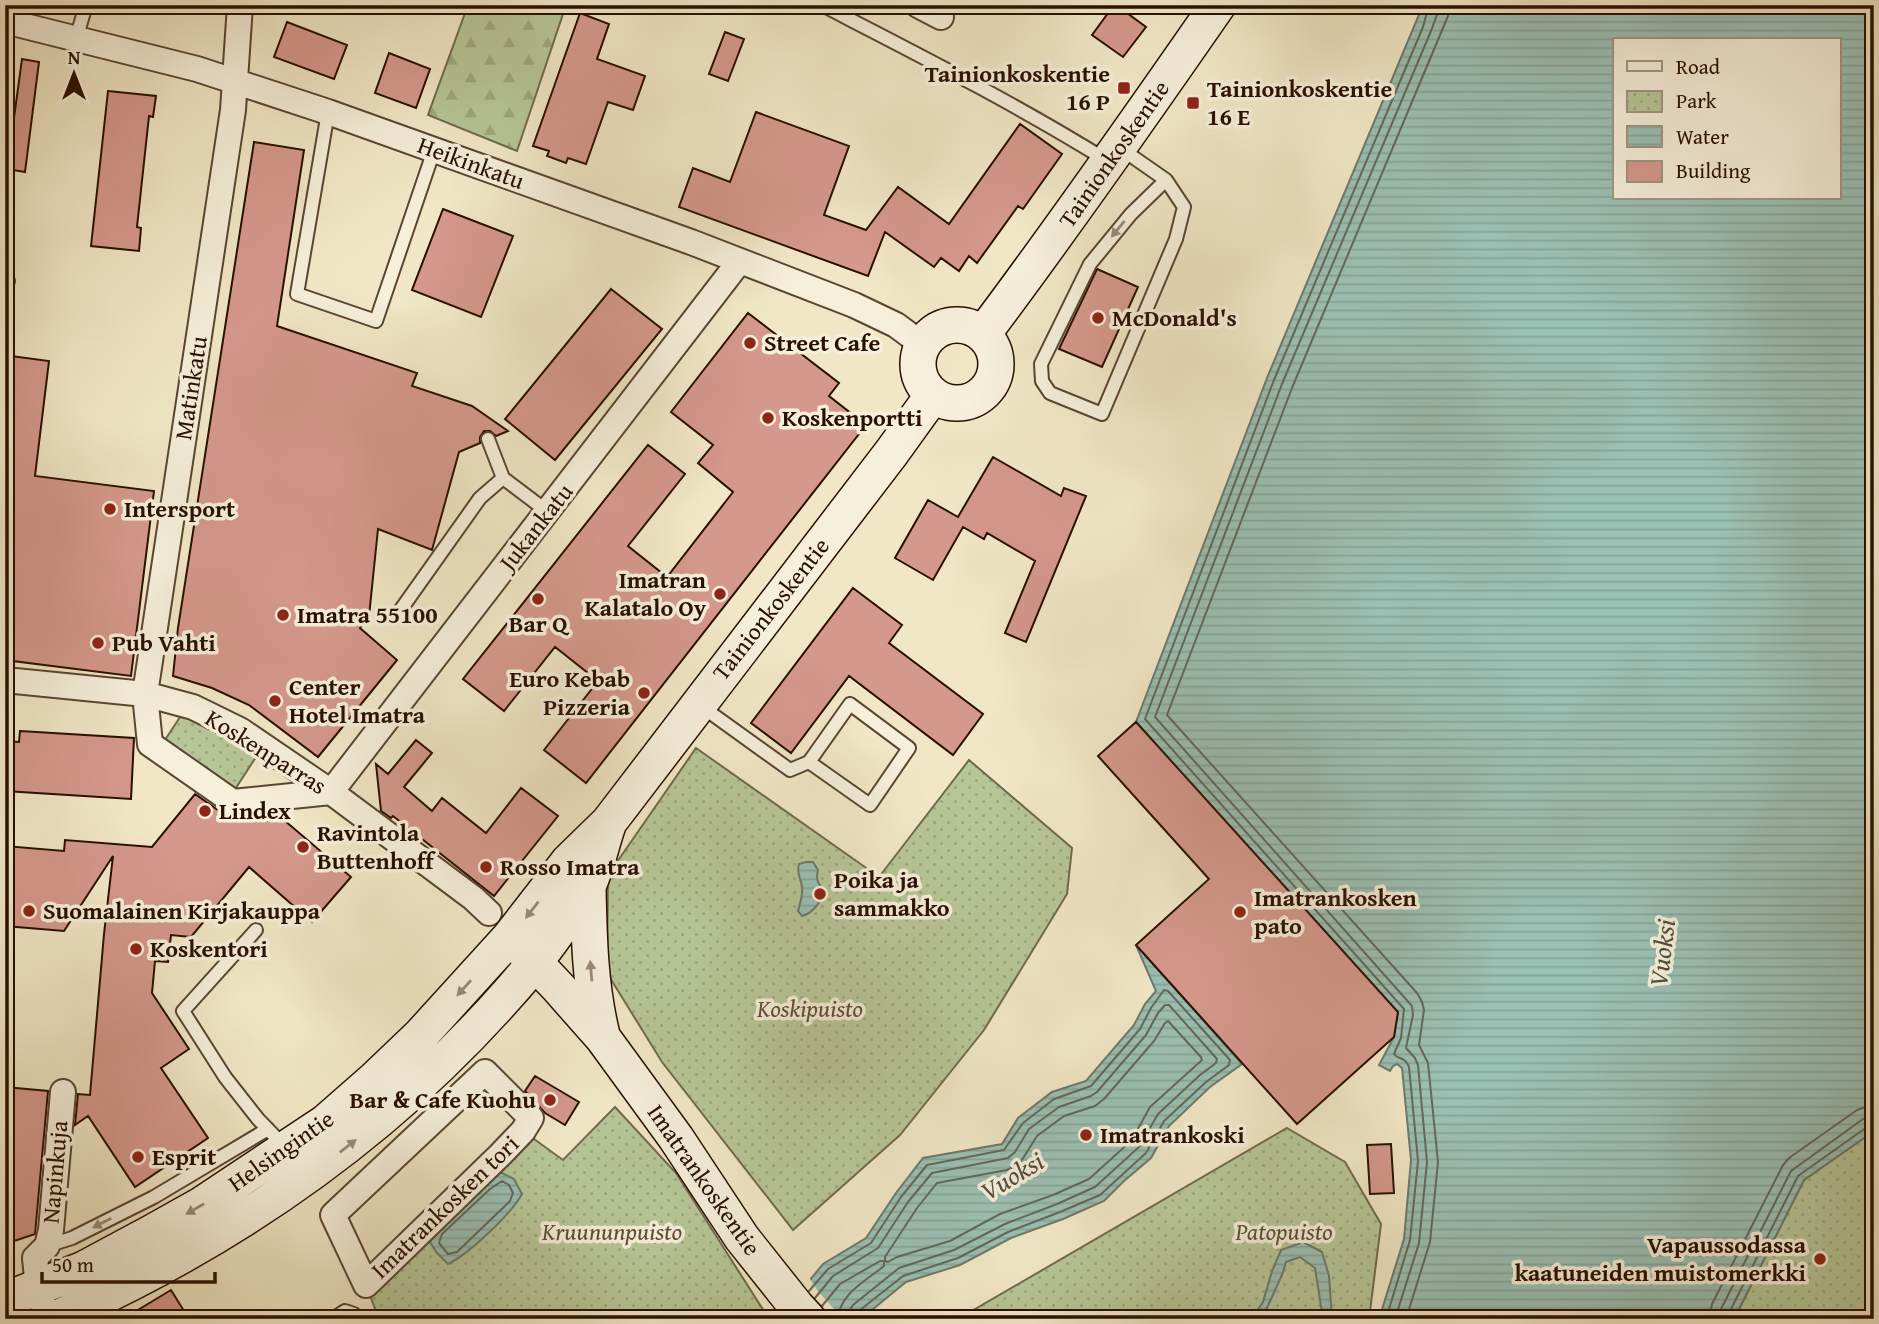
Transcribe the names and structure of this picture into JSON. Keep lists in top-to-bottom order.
{
  "streets": {
    "main road": ["Tainionkoskentie", "Helsingintie", "Imatrankoskentie"],
    "street": [
      "Heikinkatu",
      "Matinkatu",
      "Jukankatu",
      "Koskenparras",
      "Napinkuja",
      "Imatrankosken tori"
    ]
  },
  "crossings": [
    ["Tainionkoskentie", "Heikinkatu"],
    ["Tainionkoskentie", "Koskenparras"],
    ["Tainionkoskentie", "Helsingintie"],
    ["Tainionkoskentie", "Imatrankoskentie"],
    ["Heikinkatu", "Matinkatu"],
    ["Heikinkatu", "Jukankatu"],
    ["Matinkatu", "Jukankatu"],
    ["Matinkatu", "Koskenparras"],
    ["Jukankatu", "Koskenparras"],
    ["Koskenparras", "Helsingintie"],
    ["Koskenparras", "Imatrankoskentie"],
    ["Helsingintie", "Napinkuja"],
    ["Helsingintie", "Imatrankoskentie"]
  ],
  "water": ["Vuoksi"],
  "parks": ["Koskipuisto", "Kruununpuisto", "Patopuisto"],
  "places": {
    "transit": ["Tainionkoskentie 16 P", "Tainionkoskentie 16 E"],
    "other": [
      "McDonald's",
      "Street Cafe",
      "Koskenportti",
      "Intersport",
      "Imatran Kalatalo Oy",
      "Bar Q",
      "Imatra 55100",
      "Pub Vahti",
      "Euro Kebab Pizzeria",
      "Center Hotel Imatra",
      "Lindex",
      "Ravintola Buttenhoff",
      "Rosso Imatra",
      "Poika ja sammakko",
      "Suomalainen Kirjakauppa",
      "Imatrankosken pato",
      "Koskentori",
      "Bar & Cafe Kuohu",
      "Imatrankoski",
      "Esprit",
      "Vapaussodassa kaatuneiden muistomerkki"
    ]
  },
  "legend": [
    "Road",
    "Park",
    "Water",
    "Building"
  ],
  "scale_bar": "50 m",
  "north": "top"
}
